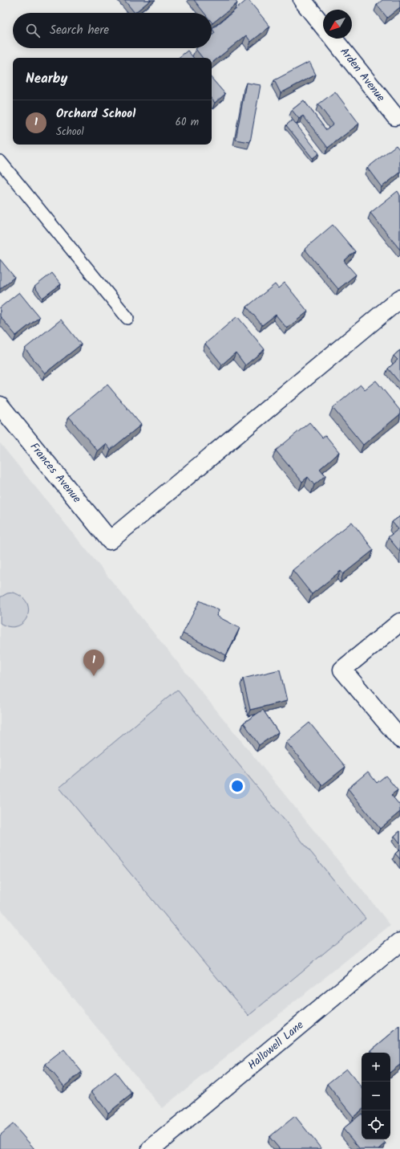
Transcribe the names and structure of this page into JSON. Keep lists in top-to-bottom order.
{
  "streets": {
    "street": ["Arden Avenue", "Frances Avenue", "Hallowell Lane"]
  },
  "north": "bottom left",
  "page": {
    "search": "Search here",
    "heading": "Nearby",
    "list": [
      {
        "mark": "1",
        "name": "Orchard School",
        "note": "School",
        "value": "60 m"
      }
    ],
    "pins": "1",
    "map_buttons": ["+", "−"]
  }
}
